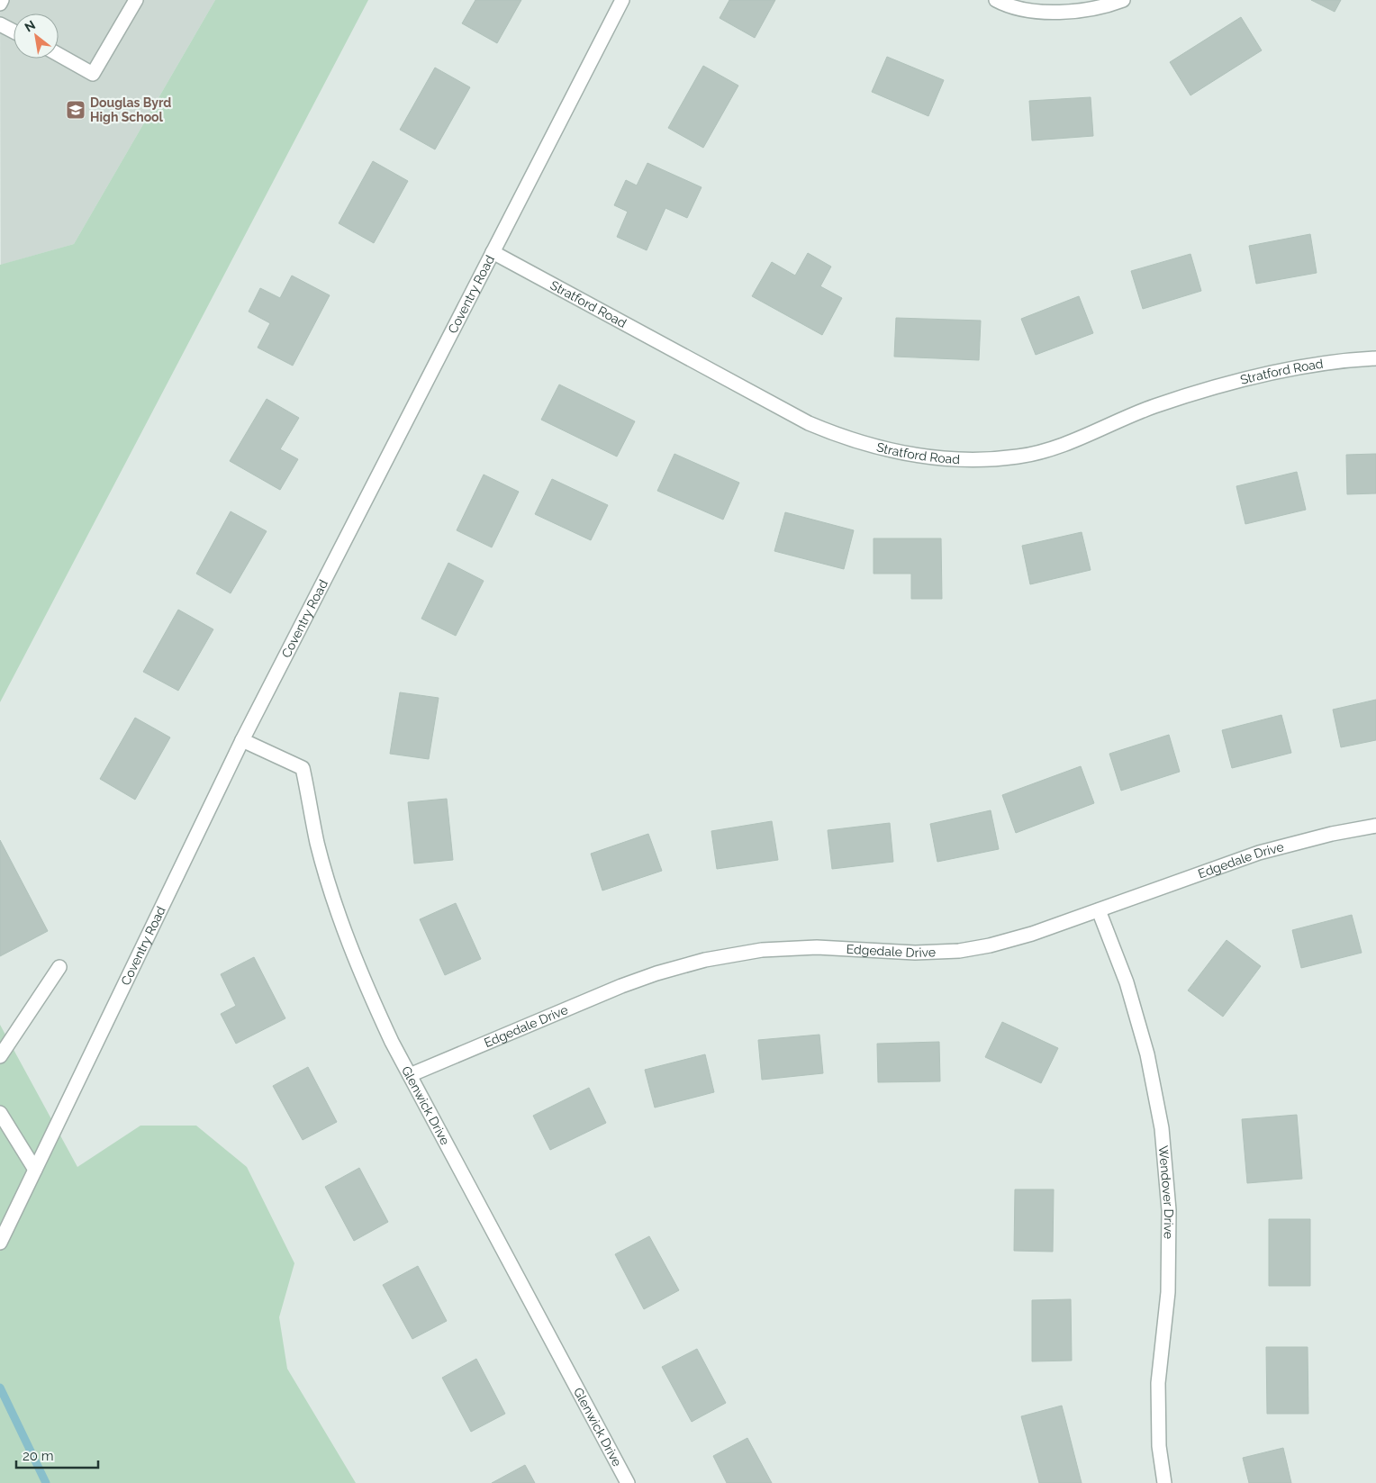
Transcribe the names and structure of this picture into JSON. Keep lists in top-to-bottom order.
{
  "streets": {
    "street": [
      "Coventry Road",
      "Stratford Road",
      "Edgedale Drive",
      "Glenwick Drive",
      "Wendover Drive"
    ]
  },
  "crossings": [
    ["Coventry Road", "Stratford Road"],
    ["Coventry Road", "Glenwick Drive"],
    ["Edgedale Drive", "Glenwick Drive"],
    ["Edgedale Drive", "Wendover Drive"]
  ],
  "places": {
    "school or university": ["Douglas Byrd High School"]
  },
  "scale_bar": "20 m",
  "north": "top left"
}
